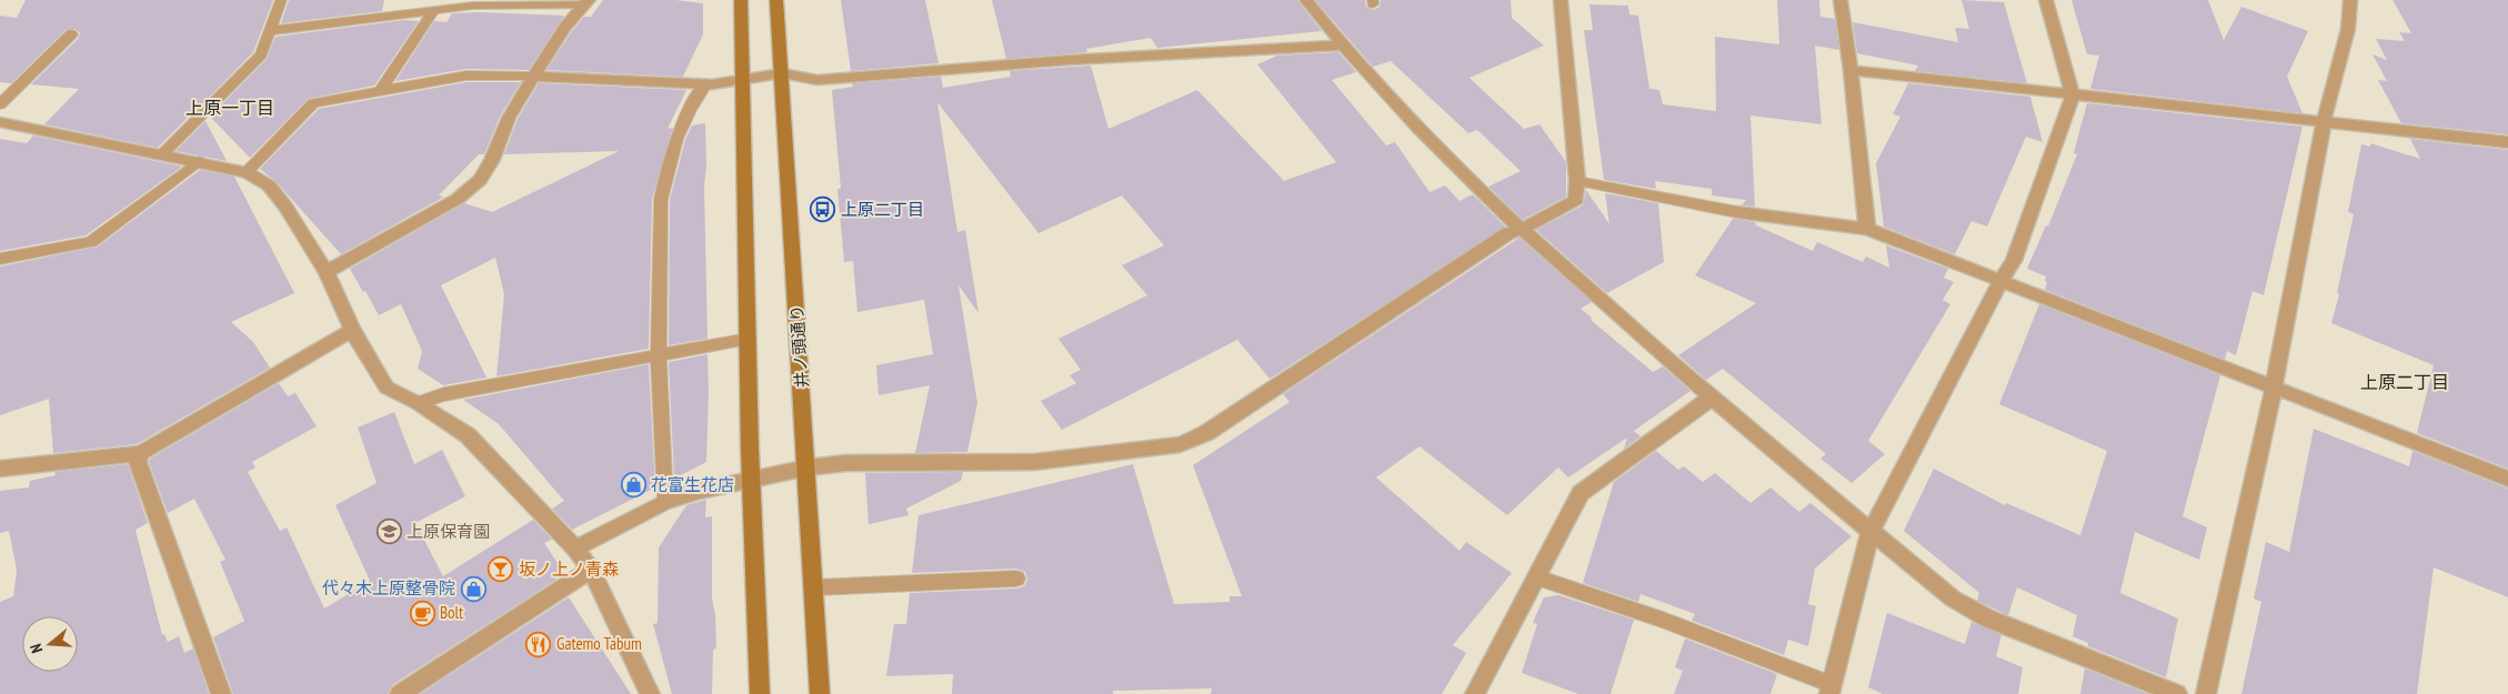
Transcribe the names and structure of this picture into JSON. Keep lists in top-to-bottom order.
{
  "streets": {
    "main road": ["井ノ頭通り"]
  },
  "districts": ["上原一丁目", "上原二丁目"],
  "places": {
    "bus stop": ["上原二丁目"],
    "shop": ["花富生花店", "代々木上原整骨院"],
    "school or university": ["上原保育園"],
    "bar": ["坂ノ上ノ青森"],
    "cafe": ["Bolt"],
    "restaurant": ["Gatemo Tabum"]
  },
  "north": "left"
}
